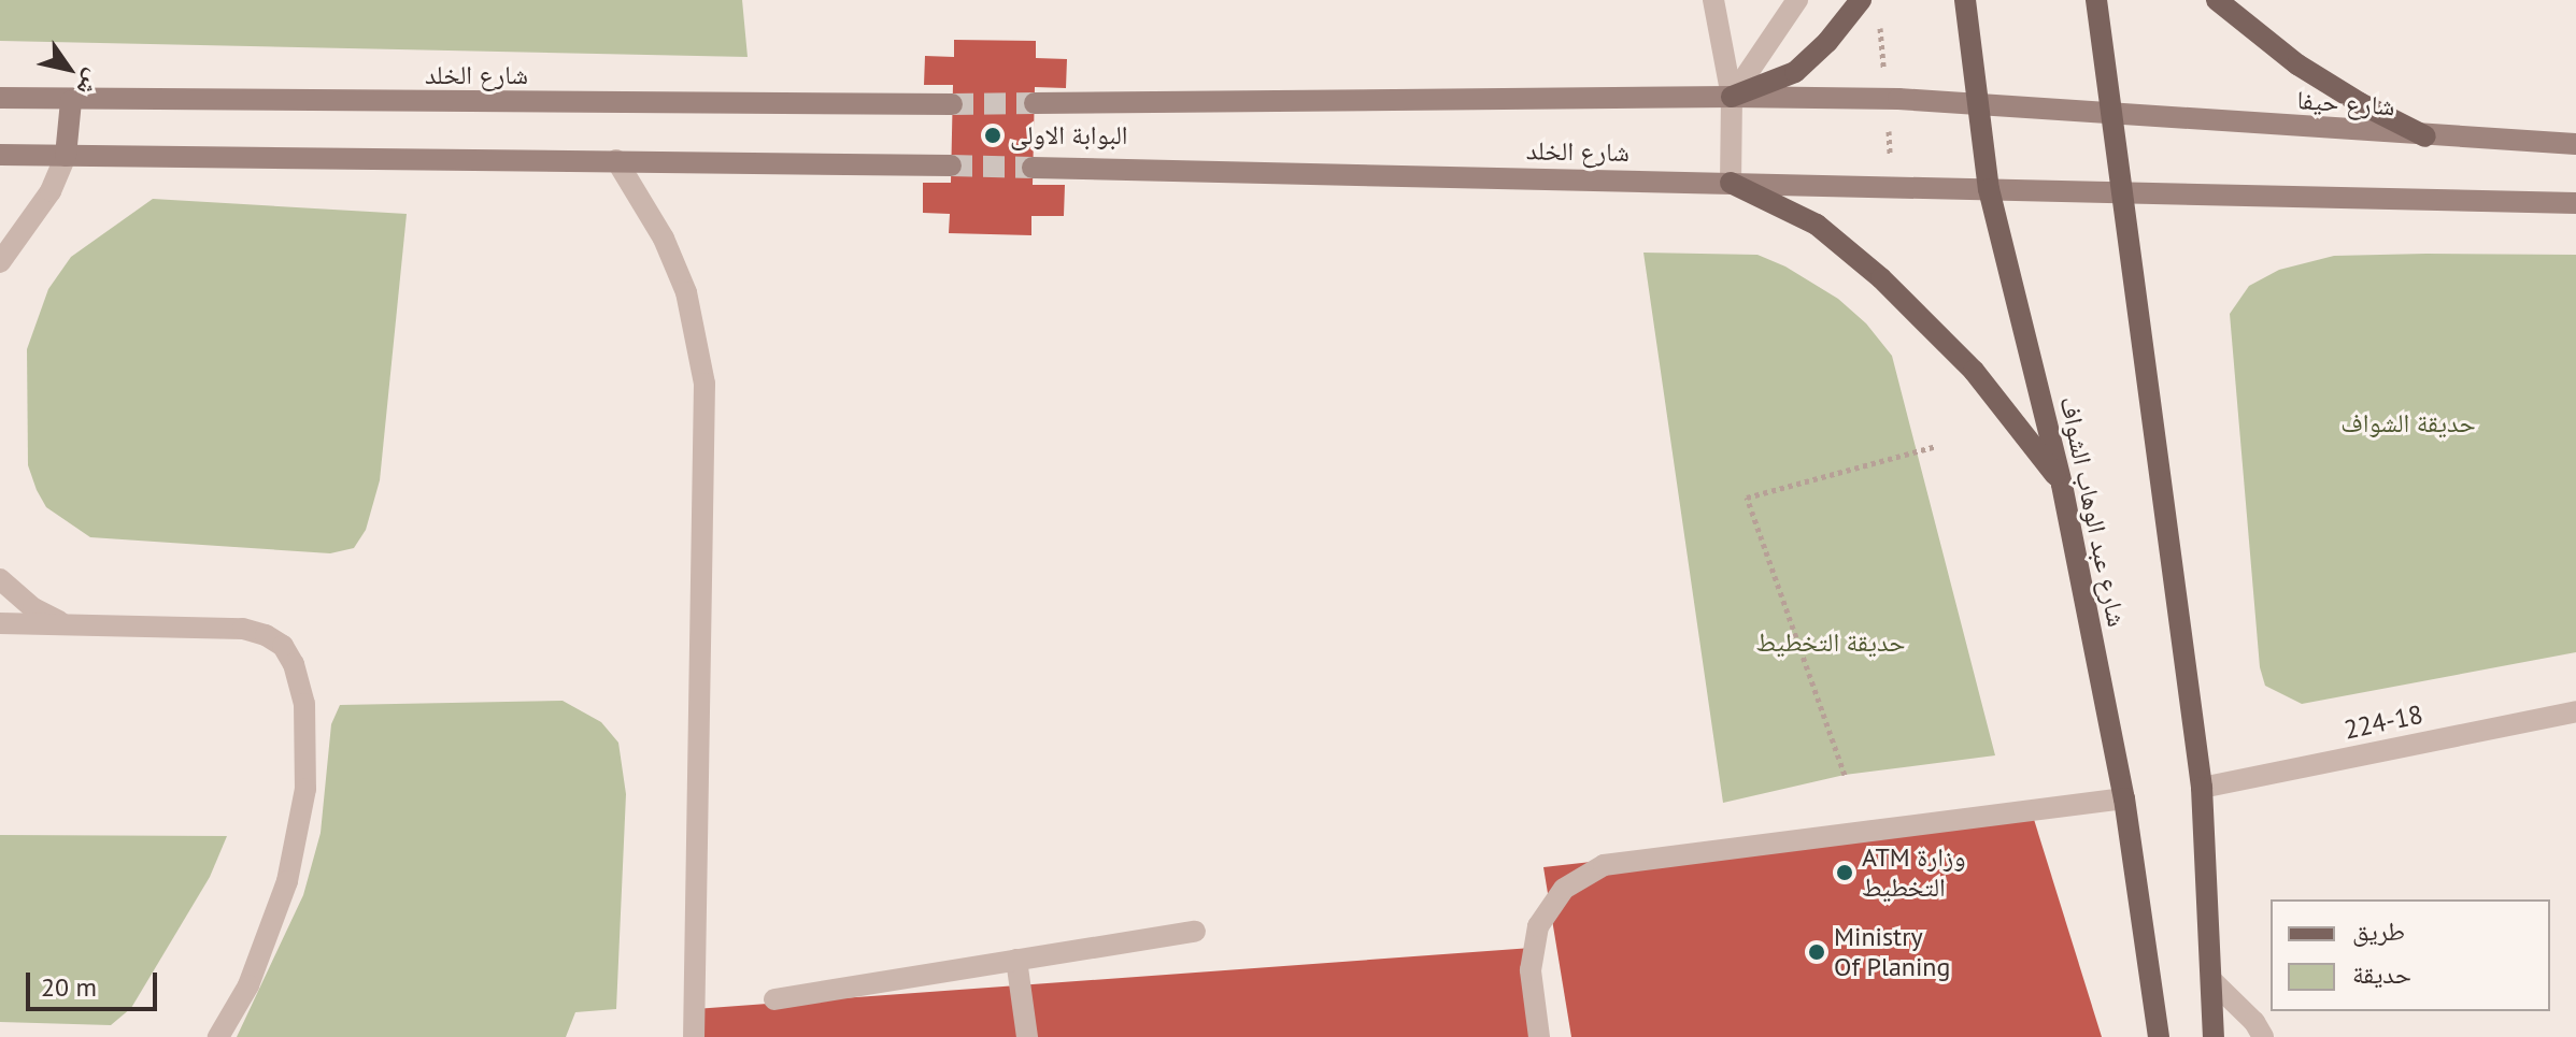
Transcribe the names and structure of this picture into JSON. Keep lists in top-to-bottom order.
{
  "streets": {
    "main road": ["شارع الخلد", "شارع حيفا", "شارع عبد الوهاب الشواف"],
    "street": ["224-18"]
  },
  "crossings": [
    ["شارع الخلد", "شارع حيفا"],
    ["شارع الخلد", "شارع عبد الوهاب الشواف"]
  ],
  "parks": ["حديقة الشواف", "حديقة التخطيط"],
  "places": ["البوابة الاولى", "ATM وزارة التخطيط", "Ministry Of Planing"],
  "legend": ["طريق", "حديقة"],
  "scale_bar": "20 m",
  "north": "bottom right"
}
